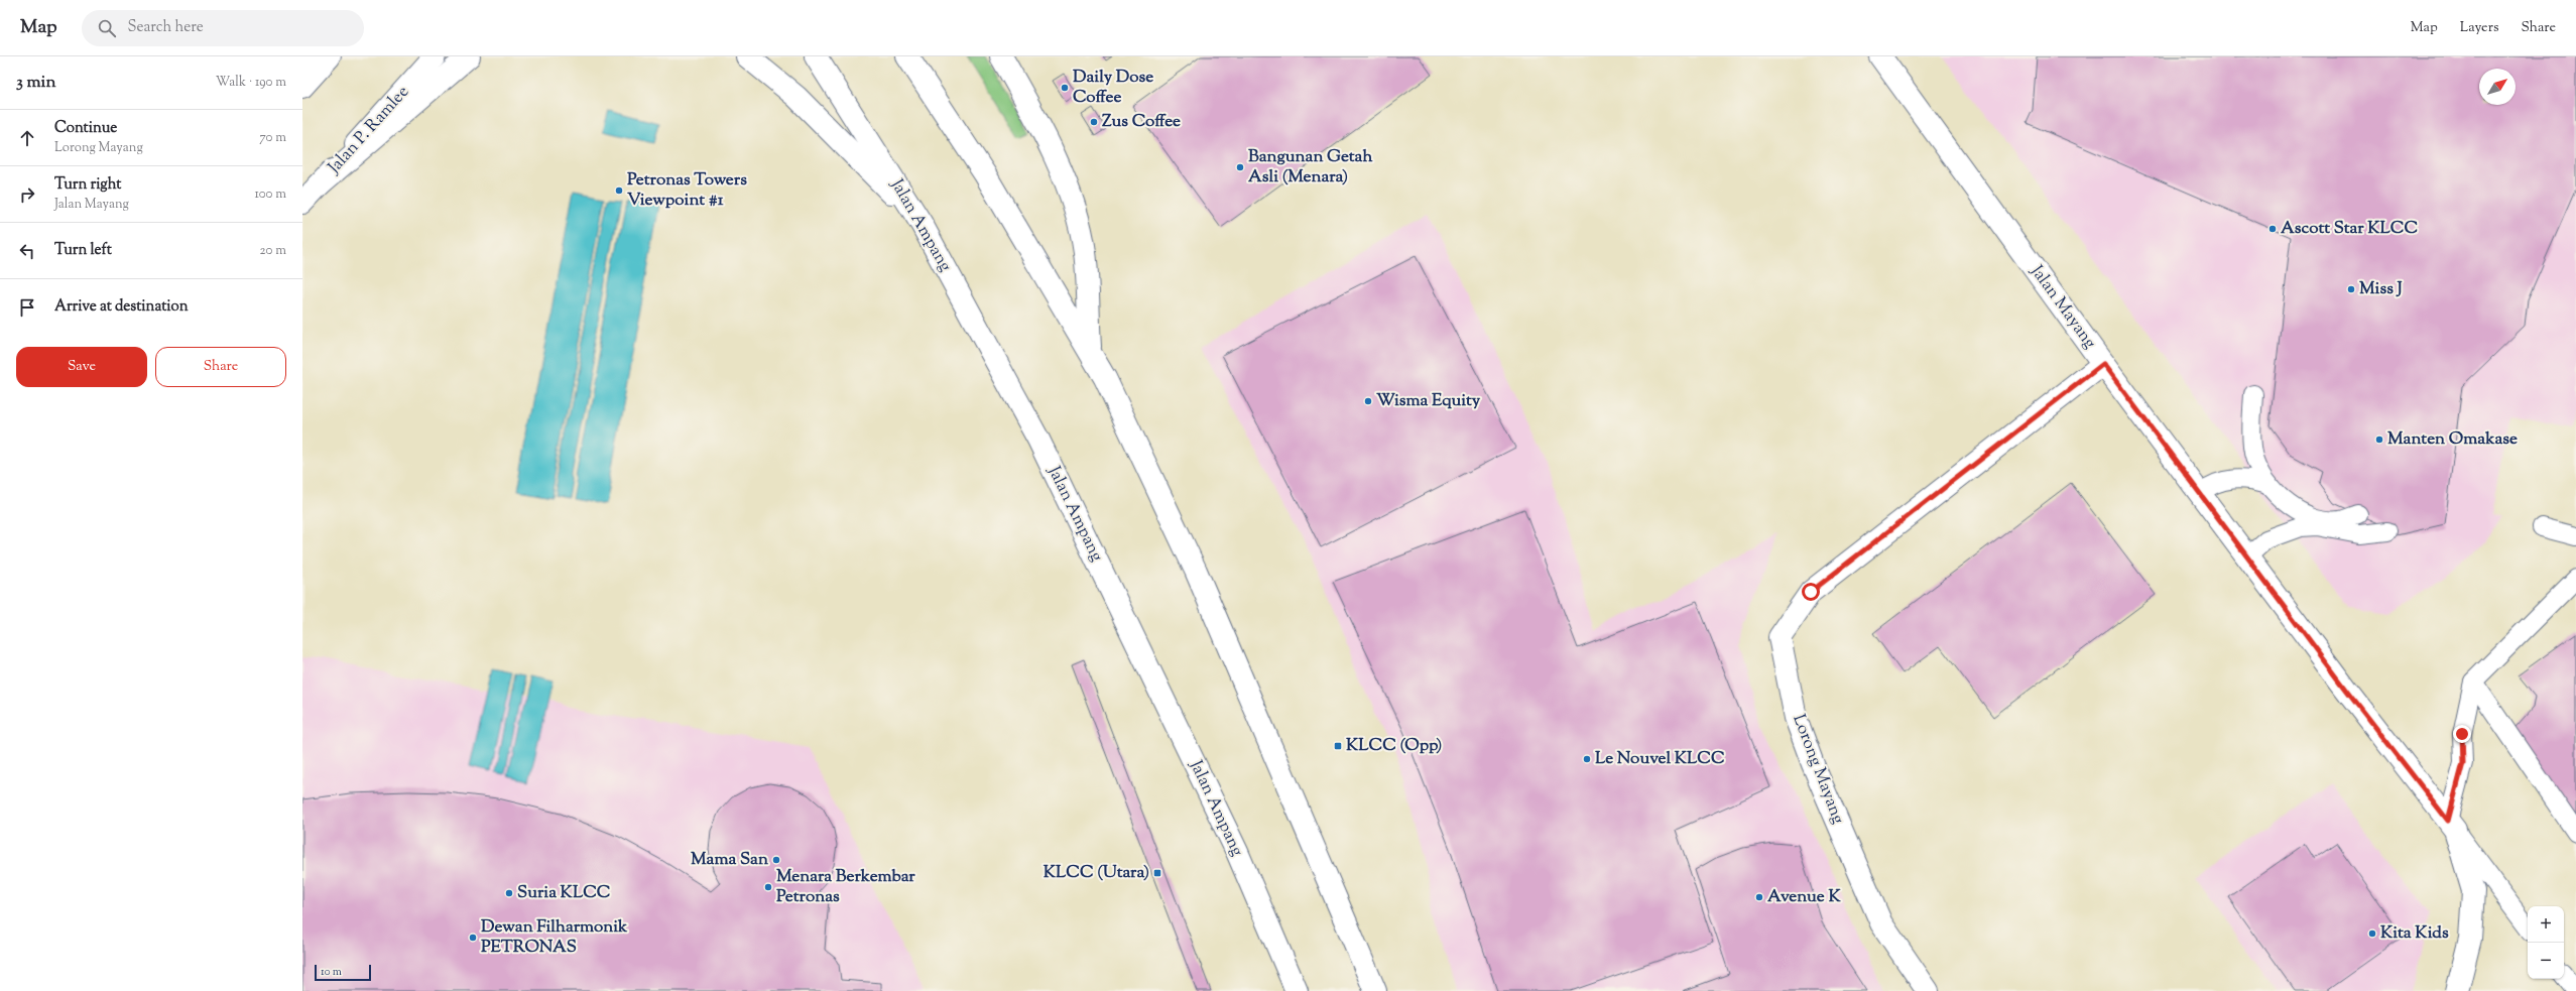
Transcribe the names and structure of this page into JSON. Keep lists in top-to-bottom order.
{
  "streets": {
    "main road": [
      "Jalan P. Ramlee",
      "Jalan Ampang",
      "Jalan Mayang",
      "Lorong Mayang"
    ]
  },
  "crossings": [
    ["Jalan Mayang", "Lorong Mayang"]
  ],
  "places": {
    "other": [
      "Daily Dose Coffee",
      "Zus Coffee",
      "Bangunan Getah Asli (Menara)",
      "Petronas Towers Viewpoint #1",
      "Ascott Star KLCC",
      "Miss J",
      "Wisma Equity",
      "Manten Omakase",
      "Le Nouvel KLCC",
      "Mama San",
      "Menara Berkembar Petronas",
      "Suria KLCC",
      "Avenue K",
      "Kita Kids",
      "Dewan Filharmonik PETRONAS"
    ],
    "transit": ["KLCC (Opp)", "KLCC (Utara)"]
  },
  "scale_bar": "10 m",
  "north": "top right",
  "page": {
    "header": "Map",
    "search": "Search here",
    "nav": ["Map", "Layers", "Share"],
    "heading": ["3 min", "Walk · 190 m"],
    "list": [
      ["Continue", "Lorong Mayang", "70 m"],
      ["Turn right", "Jalan Mayang", "100 m"],
      ["Turn left", "20 m"],
      "Arrive at destination"
    ],
    "buttons": ["Save", "Share"],
    "map_buttons": ["+", "−"],
    "scale": "10 m"
  }
}
